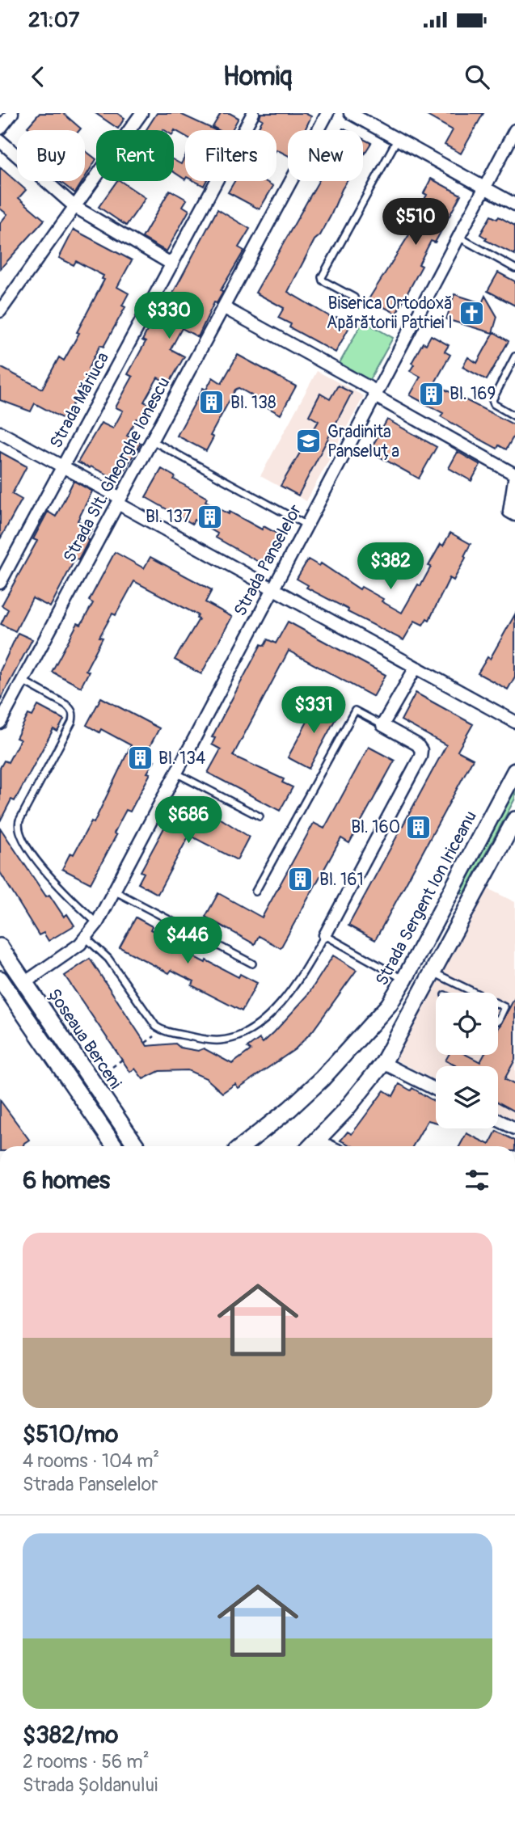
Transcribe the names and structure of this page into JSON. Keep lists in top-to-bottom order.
{
  "streets": {
    "main road": ["Strada Sergent Ion Iriceanu", "Șoseaua Berceni"],
    "street": ["Strada Măriuca", "Strada Slt. Gheorghe Ionescu", "Strada Panselelor"]
  },
  "crossings": [
    ["Strada Panselelor", "Șoseaua Berceni"]
  ],
  "places": {
    "church": ["Biserica Ortodoxă Apărătorii Patriei I"],
    "building": [
      "Bl. 169",
      "Bl. 138",
      "Bl. 137",
      "Bl. 134",
      "Bl. 160",
      "Bl. 161"
    ],
    "school or university": ["Gradinita Panseluța"]
  },
  "page": {
    "status": "21:07",
    "header": "Homiq",
    "chip": [
      "Buy",
      "Rent",
      "Filters",
      "New"
    ],
    "price": [
      "$510",
      "$330",
      "$382",
      "$331",
      "$686",
      "$446"
    ],
    "heading": "6 homes",
    "list": [
      {
        "name": "$510/mo",
        "note": "4 rooms · 104 m² · Strada Panselelor"
      },
      {
        "name": "$382/mo",
        "note": "2 rooms · 56 m² · Strada Șoldanului"
      }
    ]
  }
}
